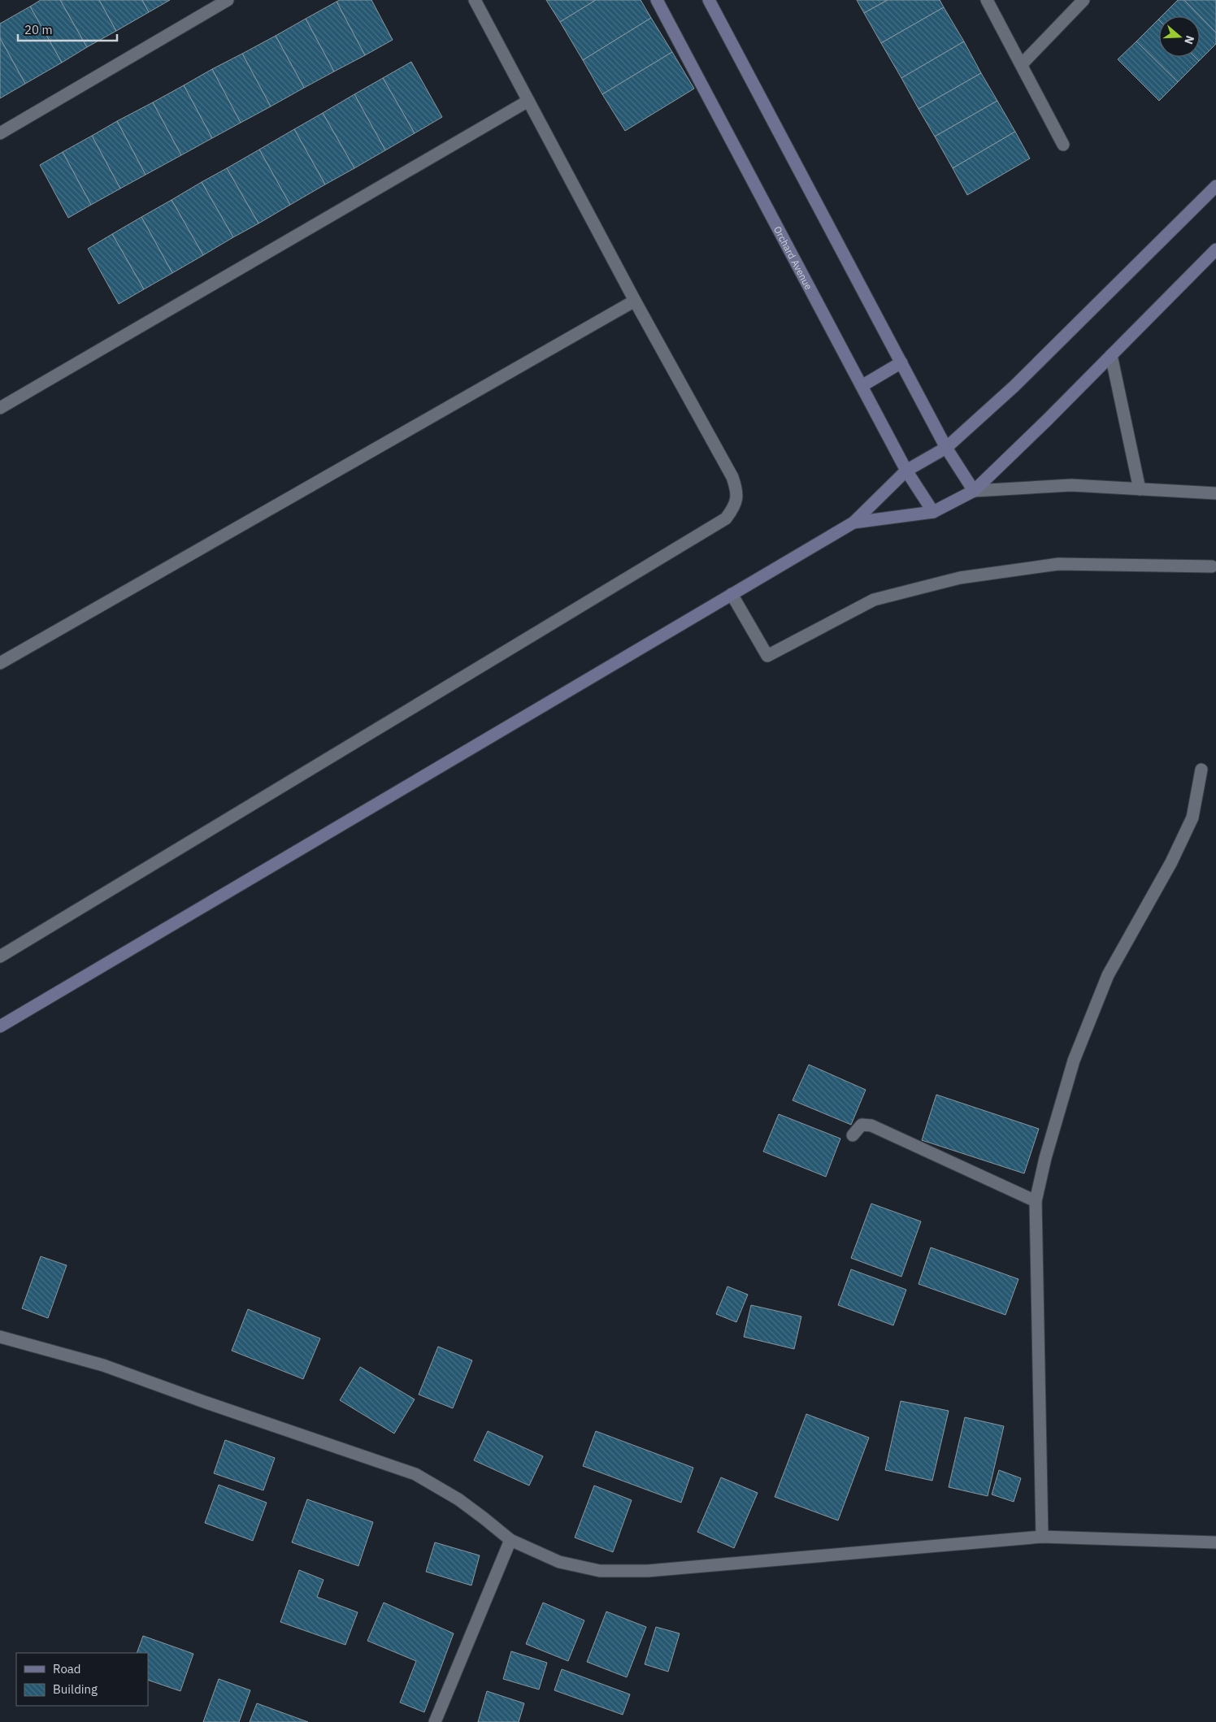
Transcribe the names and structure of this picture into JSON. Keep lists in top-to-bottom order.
{
  "streets": {
    "street": ["Orchard Avenue"]
  },
  "legend": ["Road", "Building"],
  "scale_bar": "20 m",
  "north": "right"
}
